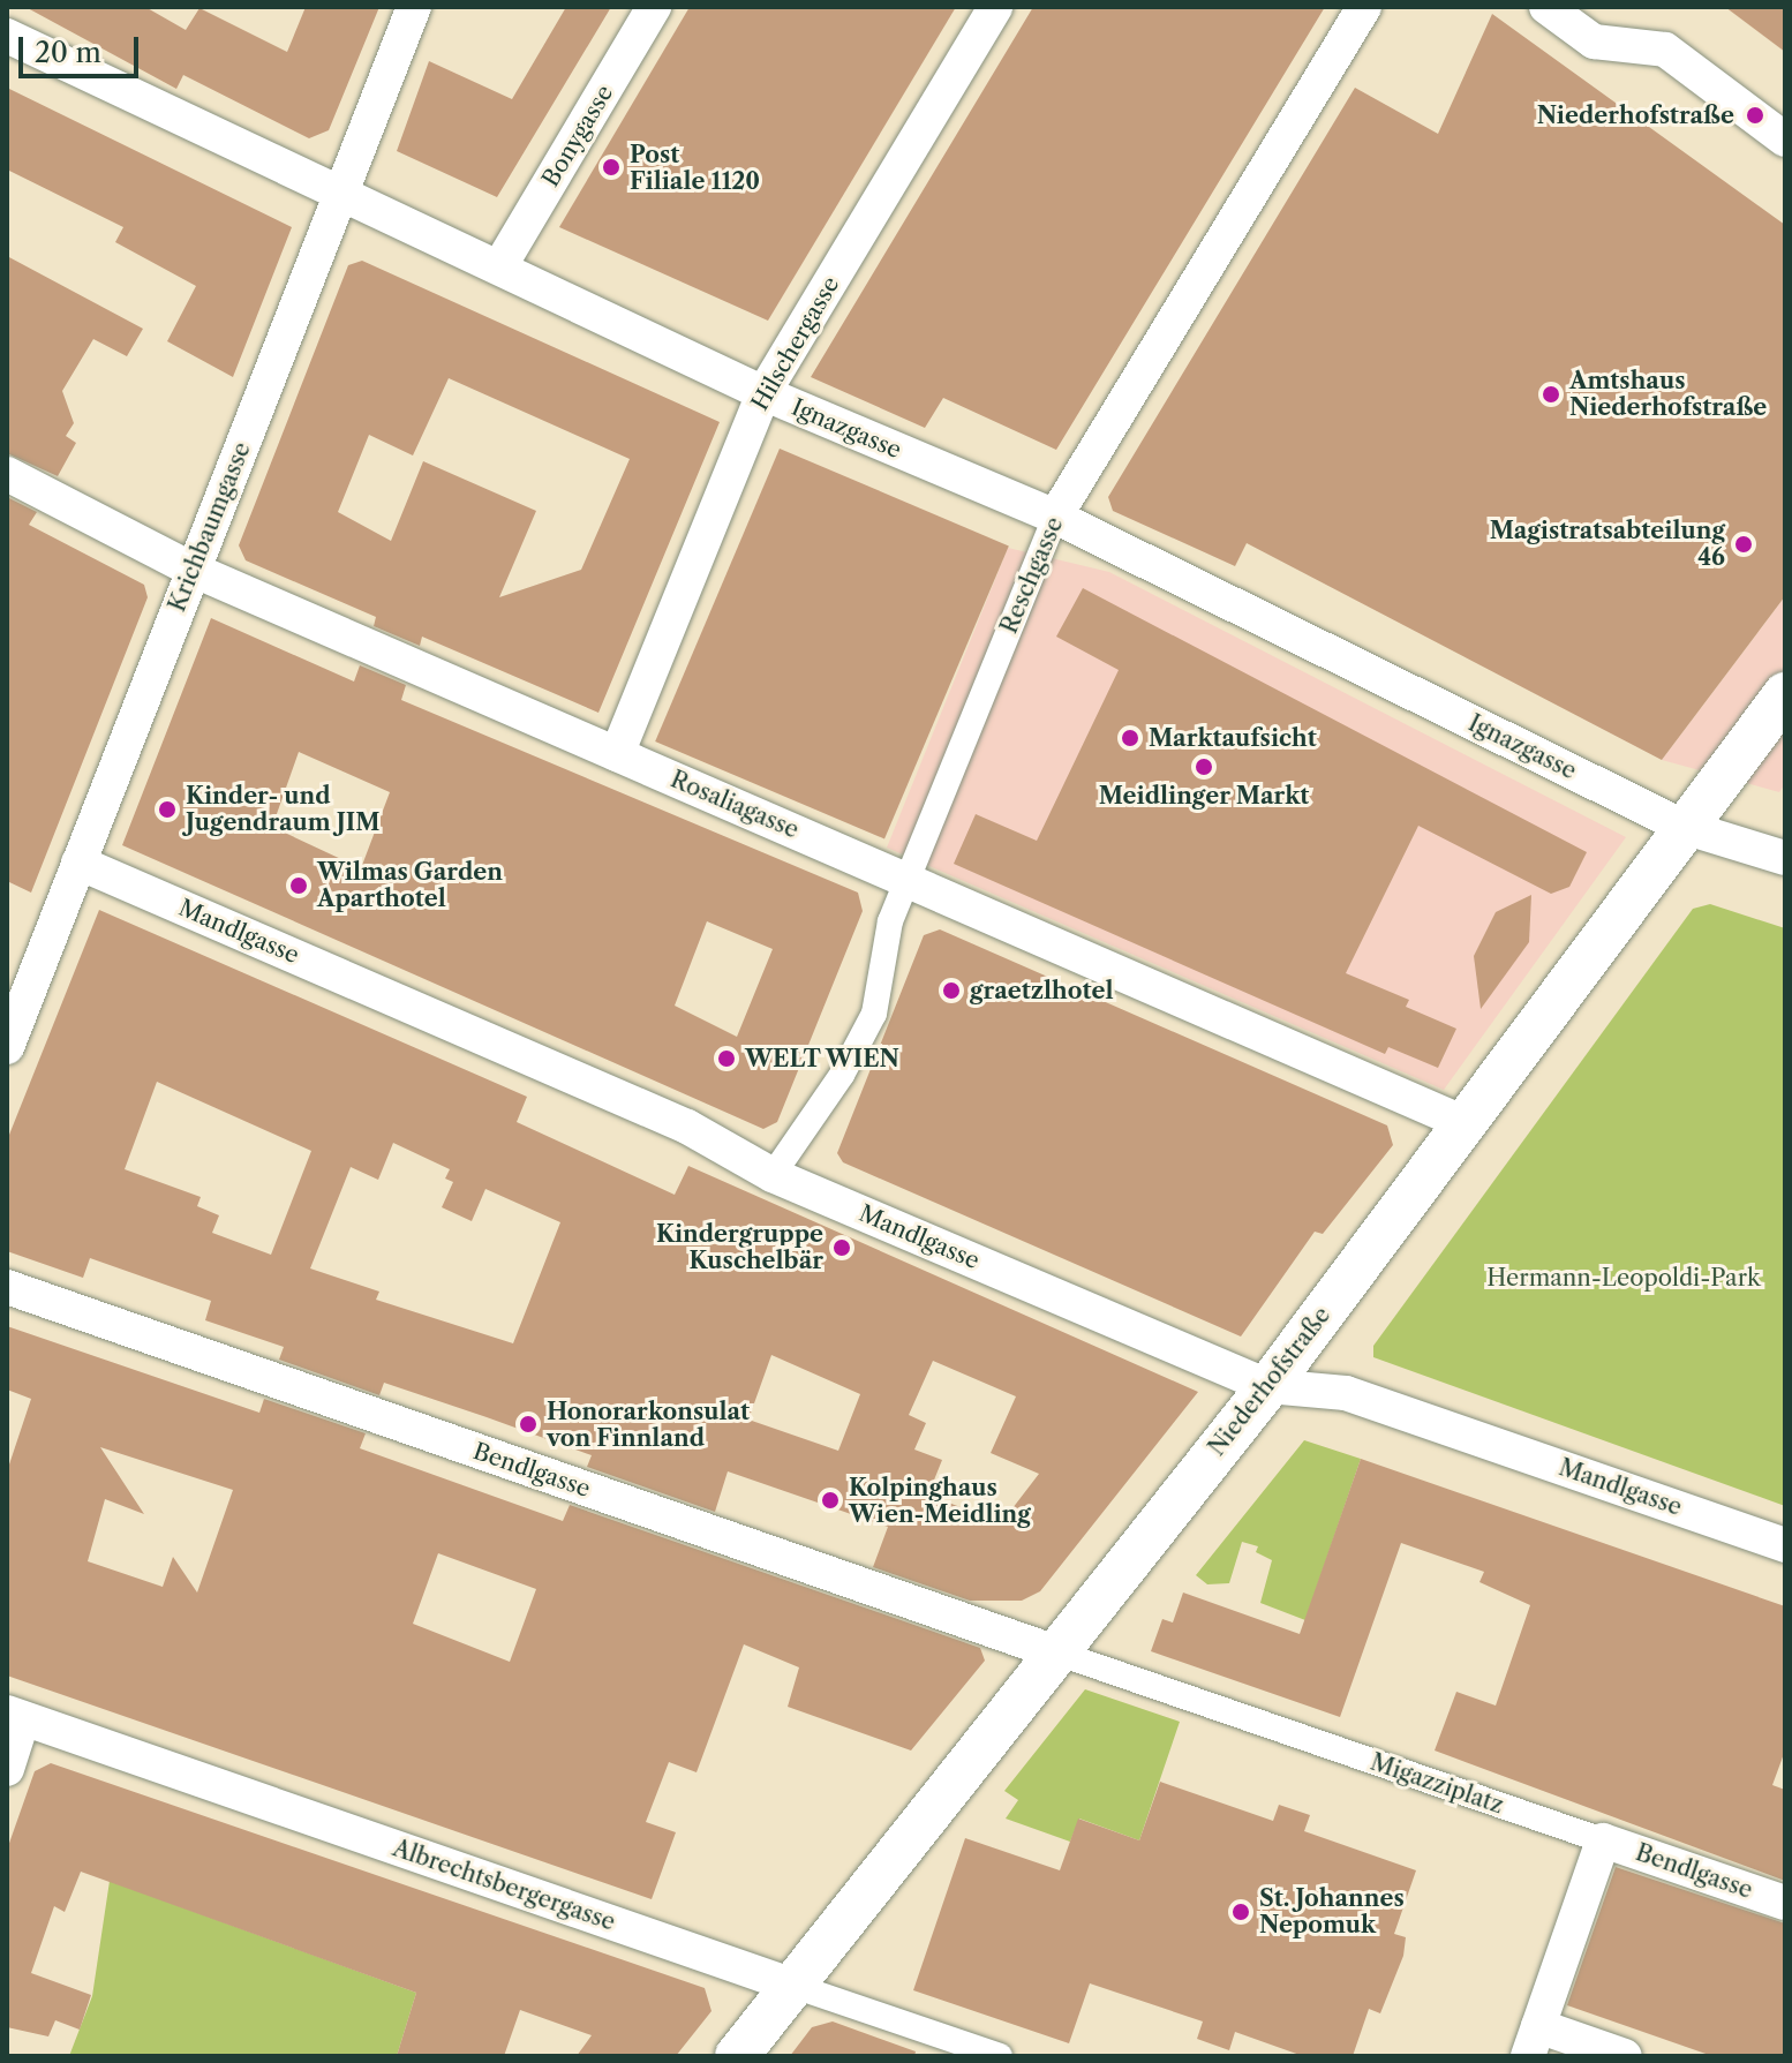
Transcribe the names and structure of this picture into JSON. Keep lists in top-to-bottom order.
{
  "streets": {
    "street": [
      "Bonygasse",
      "Hilschergasse",
      "Ignazgasse",
      "Krichbaumgasse",
      "Reschgasse",
      "Rosaliagasse",
      "Mandlgasse",
      "Niederhofstraße",
      "Bendlgasse",
      "Migazziplatz",
      "Albrechtsbergergasse"
    ]
  },
  "crossings": [
    ["Bonygasse", "Ignazgasse"],
    ["Hilschergasse", "Ignazgasse"],
    ["Hilschergasse", "Rosaliagasse"],
    ["Ignazgasse", "Krichbaumgasse"],
    ["Ignazgasse", "Reschgasse"],
    ["Ignazgasse", "Niederhofstraße"],
    ["Krichbaumgasse", "Rosaliagasse"],
    ["Krichbaumgasse", "Mandlgasse"],
    ["Reschgasse", "Rosaliagasse"],
    ["Reschgasse", "Mandlgasse"],
    ["Rosaliagasse", "Niederhofstraße"],
    ["Mandlgasse", "Niederhofstraße"],
    ["Niederhofstraße", "Bendlgasse"],
    ["Niederhofstraße", "Migazziplatz"],
    ["Niederhofstraße", "Albrechtsbergergasse"],
    ["Bendlgasse", "Migazziplatz"]
  ],
  "parks": ["Hermann-Leopoldi-Park"],
  "places": [
    "Niederhofstraße",
    "Post Filiale 1120",
    "Amtshaus Niederhofstraße",
    "Magistratsabteilung 46",
    "Marktaufsicht",
    "Meidlinger Markt",
    "Kinder- und Jugendraum JIM",
    "Wilmas Garden Aparthotel",
    "graetzlhotel",
    "WELT WIEN",
    "Kindergruppe Kuschelbär",
    "Honorarkonsulat von Finnland",
    "Kolpinghaus Wien-Meidling",
    "St. Johannes Nepomuk"
  ],
  "scale_bar": "20 m"
}
